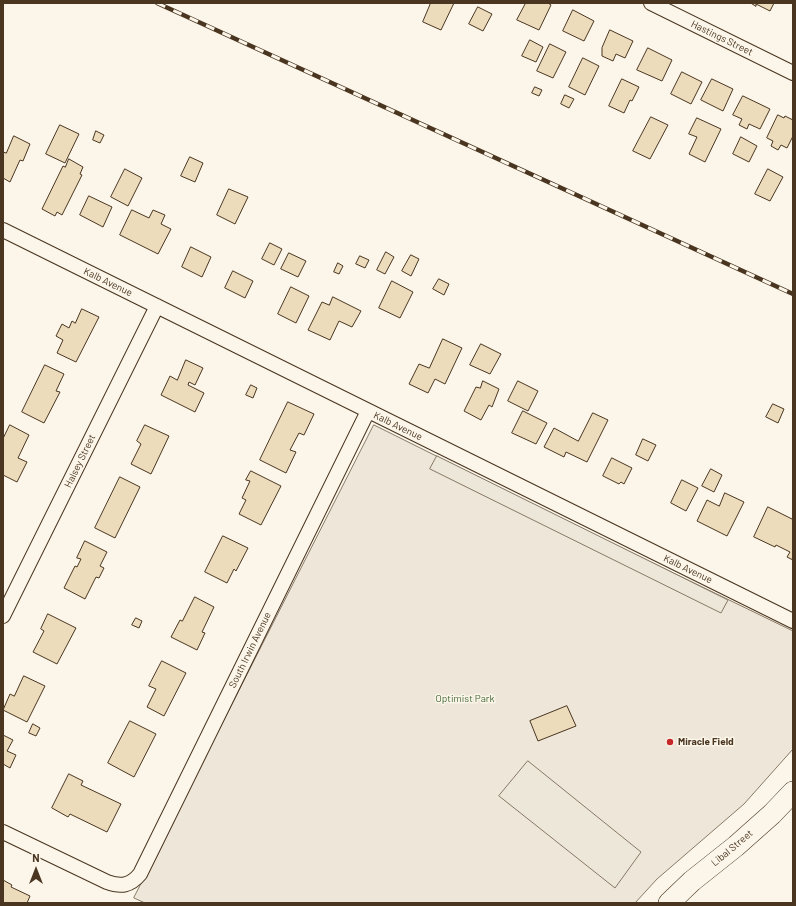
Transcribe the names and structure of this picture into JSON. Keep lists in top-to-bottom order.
{
  "streets": {
    "street": [
      "Hastings Street",
      "Kalb Avenue",
      "Halsey Street",
      "South Irwin Avenue",
      "Libal Street"
    ]
  },
  "crossings": [
    ["Kalb Avenue", "Halsey Street"],
    ["Kalb Avenue", "South Irwin Avenue"]
  ],
  "parks": ["Optimist Park"],
  "places": ["Miracle Field"],
  "north": "top"
}
